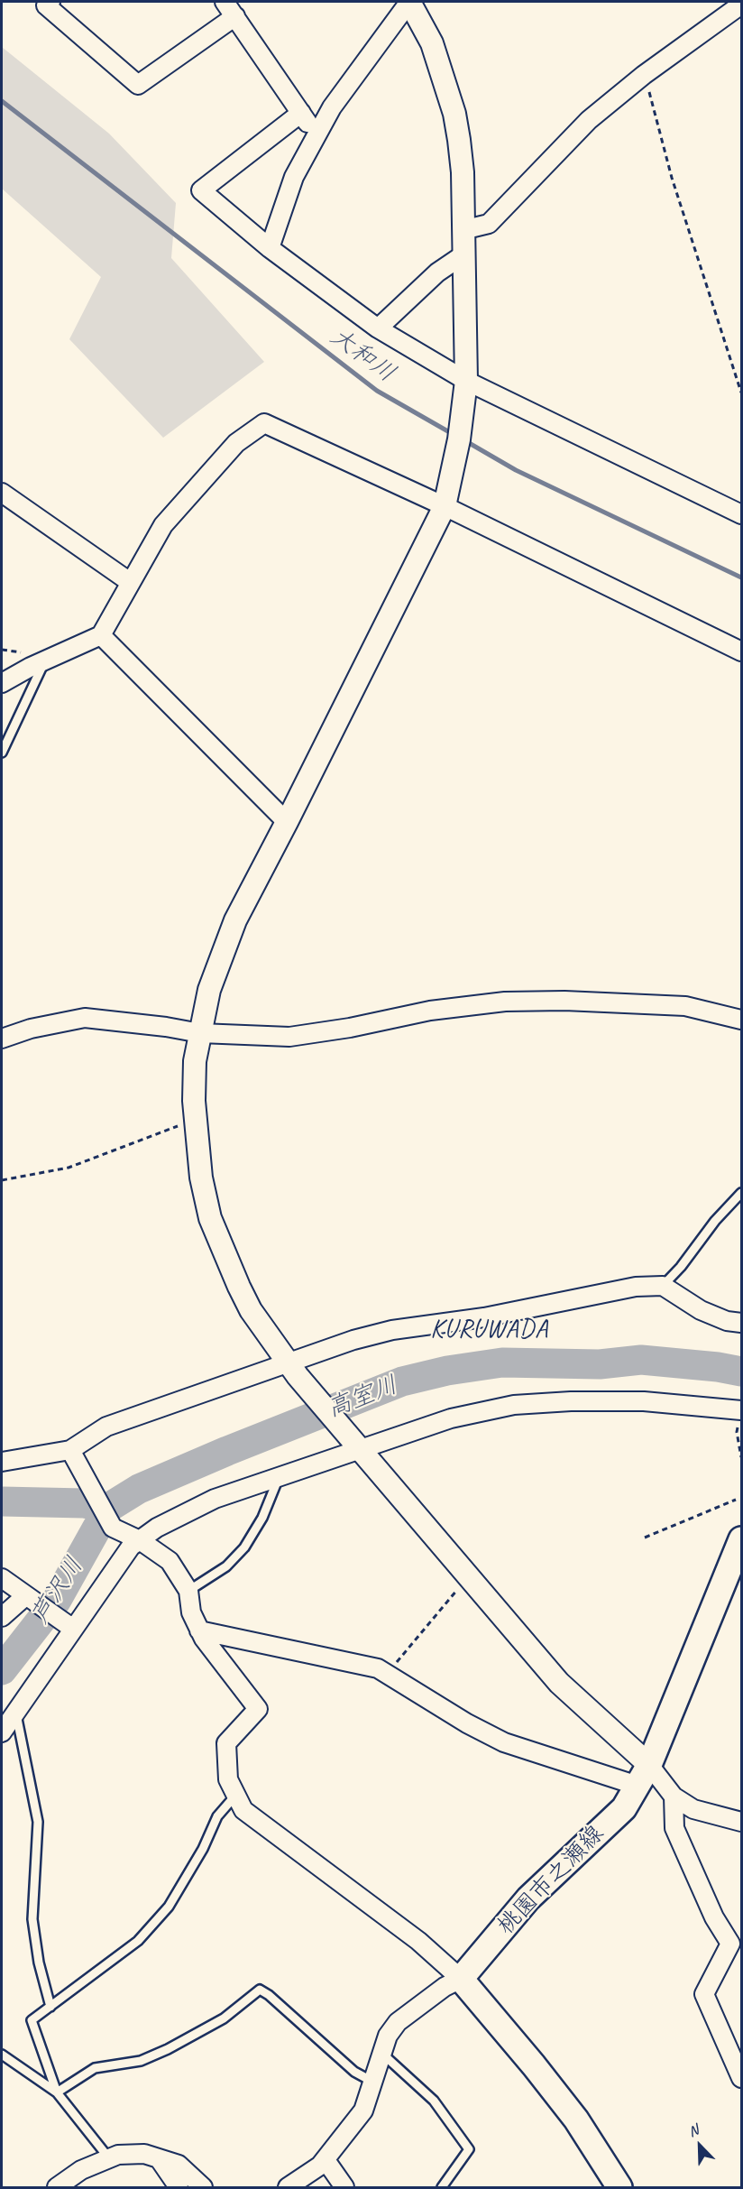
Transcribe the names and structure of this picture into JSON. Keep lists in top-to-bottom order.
{
  "streets": {
    "main road": ["桃園市之瀬線"]
  },
  "districts": ["KURUWADA"],
  "water": ["大和川", "高室川", "芦沢川"],
  "north": "top left"
}
